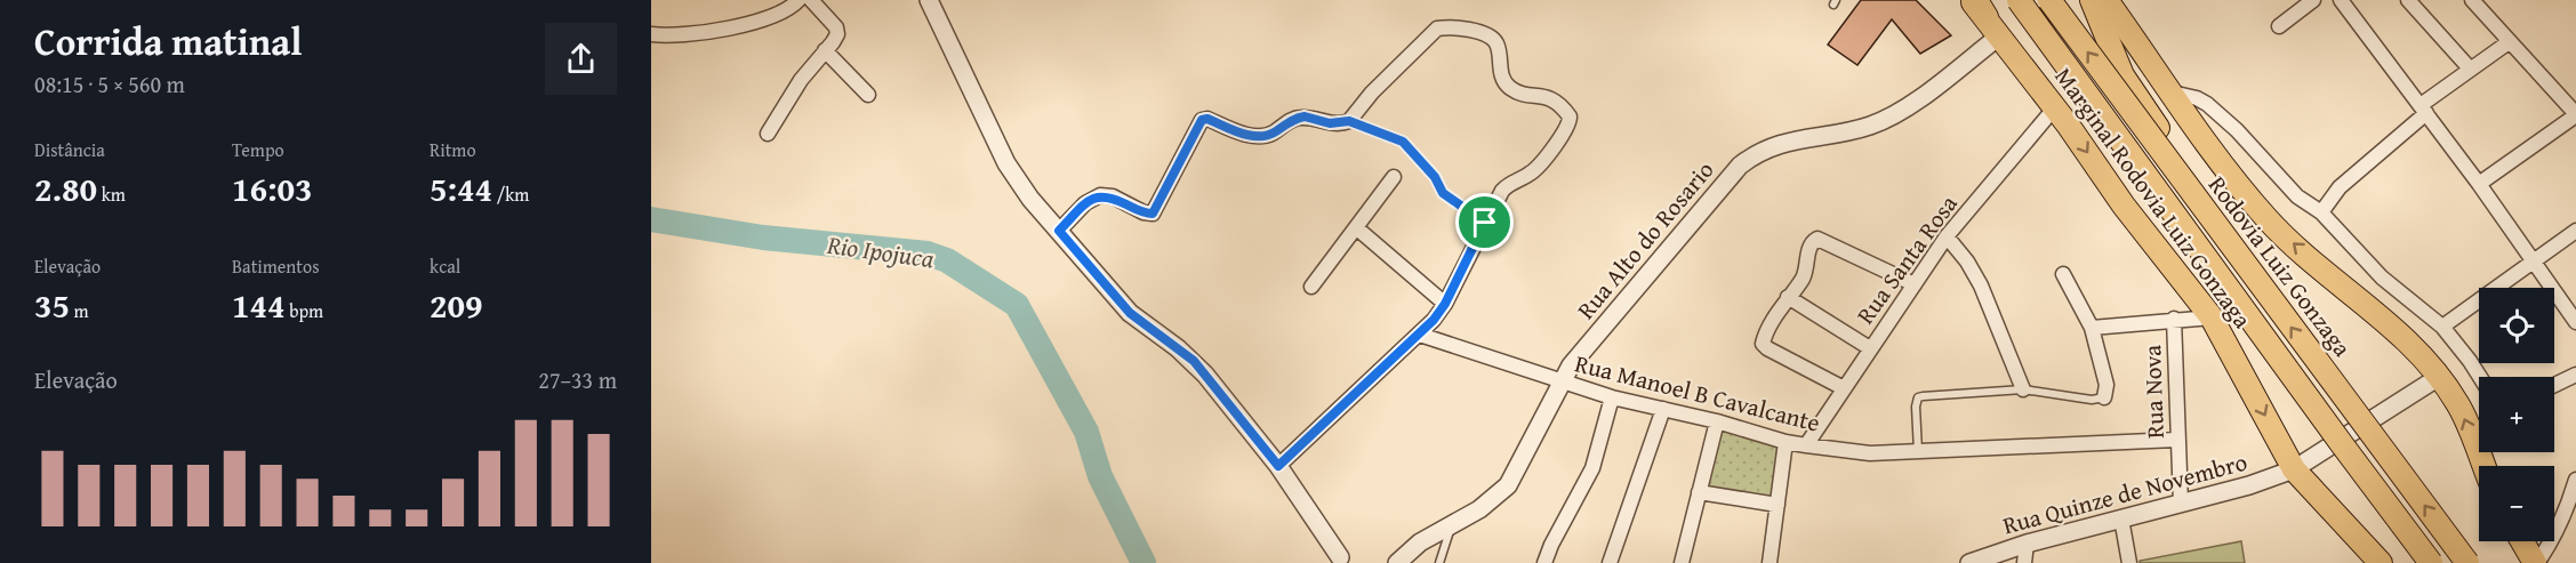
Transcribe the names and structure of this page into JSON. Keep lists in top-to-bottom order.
{
  "streets": {
    "main road": ["Marginal Rodovia Luiz Gonzaga", "Rodovia Luiz Gonzaga"],
    "street": [
      "Rua Alto do Rosario",
      "Rua Santa Rosa",
      "Rua Nova",
      "Rua Manoel B Cavalcante",
      "Rua Quinze de Novembro"
    ]
  },
  "crossings": [
    ["Marginal Rodovia Luiz Gonzaga", "Rua Alto do Rosario"],
    ["Marginal Rodovia Luiz Gonzaga", "Rua Santa Rosa"],
    ["Marginal Rodovia Luiz Gonzaga", "Rua Quinze de Novembro"],
    ["Rua Alto do Rosario", "Rua Manoel B Cavalcante"],
    ["Rua Santa Rosa", "Rua Manoel B Cavalcante"],
    ["Rua Nova", "Rua Manoel B Cavalcante"],
    ["Rua Nova", "Rua Quinze de Novembro"]
  ],
  "water": ["Rio Ipojuca"],
  "page": {
    "heading": ["Corrida matinal", "08:15 · 5 × 560 m"],
    "stats": [
      ["Distância", "2.80 km"],
      ["Tempo", "16:03"],
      ["Ritmo", "5:44 /km"],
      ["Elevação", "35 m"],
      ["Batimentos", "144 bpm"],
      ["kcal", "209"]
    ],
    "map_buttons": ["+", "−"],
    "chart": ["Elevação", "27–33 m"]
  }
}
